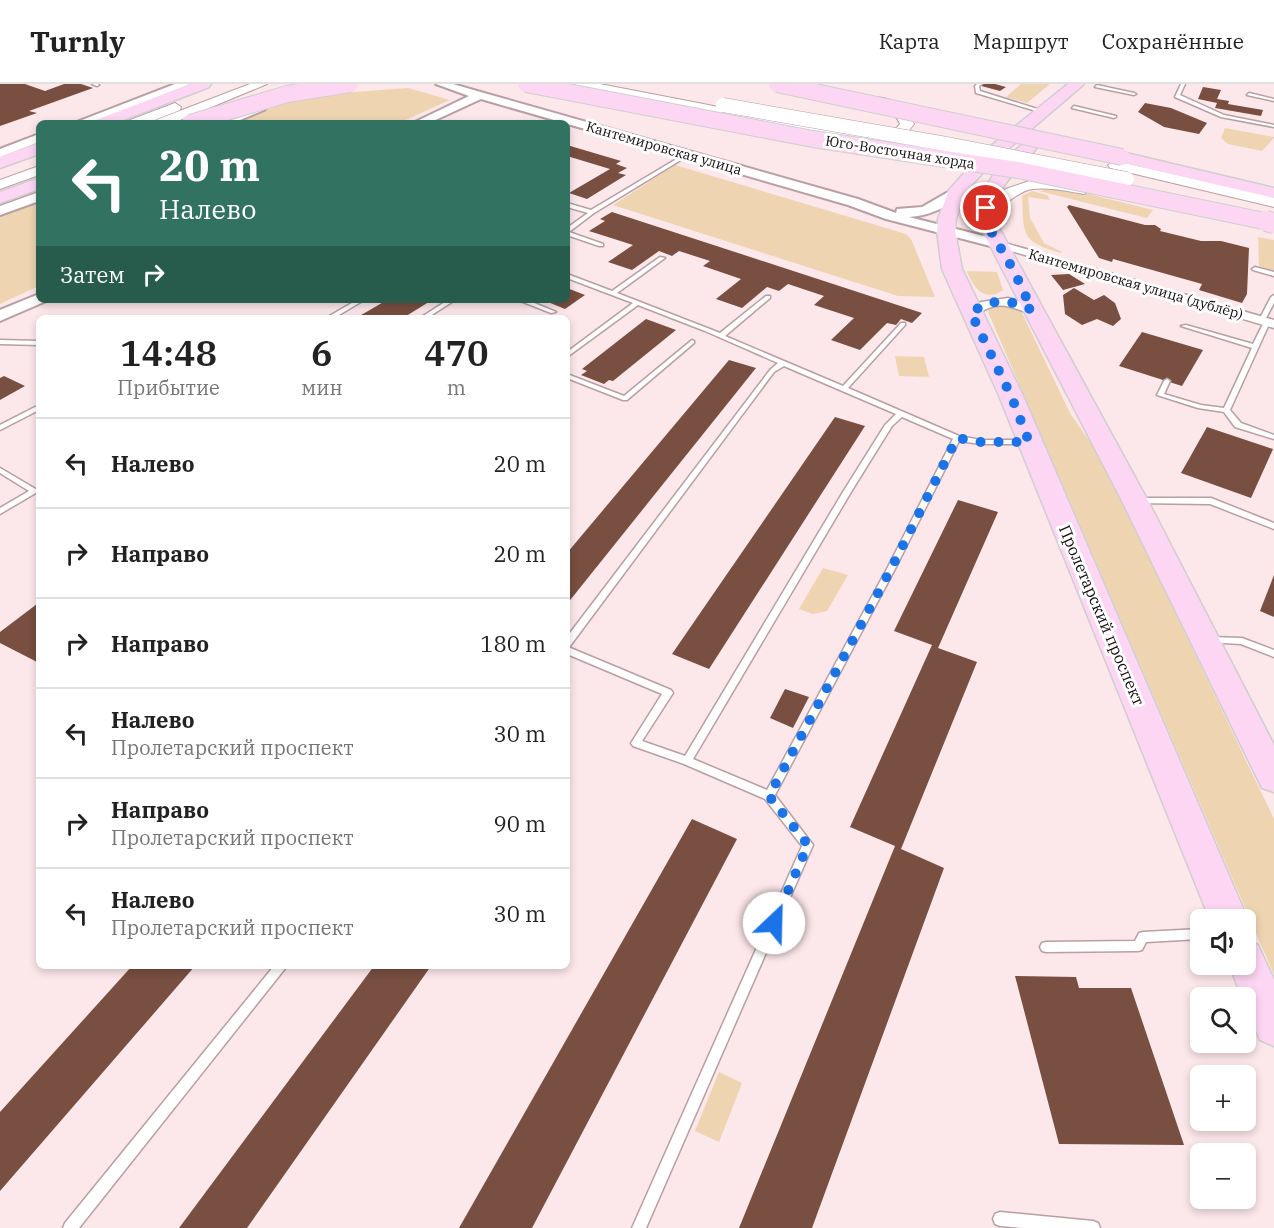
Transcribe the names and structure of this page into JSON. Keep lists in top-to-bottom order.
{
  "streets": {
    "main road": ["Юго-Восточная хорда", "Пролетарский проспект"],
    "street": ["Кантемировская улица", "Кантемировская улица (дублёр)"]
  },
  "crossings": [
    ["Кантемировская улица", "Кантемировская улица (дублёр)"],
    ["Кантемировская улица", "Пролетарский проспект"]
  ],
  "page": {
    "header": "Turnly",
    "nav": ["Карта", "Маршрут", "Сохранённые"],
    "turn": ["20 m", "Налево"],
    "then": "Затем",
    "eta": [
      "14:48",
      "Прибытие",
      "6",
      "мин",
      "470",
      "m"
    ],
    "list": [
      {
        "name": "Налево",
        "value": "20 m"
      },
      {
        "name": "Направо",
        "value": "20 m"
      },
      {
        "name": "Направо",
        "value": "180 m"
      },
      {
        "name": "Налево",
        "note": "Пролетарский проспект",
        "value": "30 m"
      },
      {
        "name": "Направо",
        "note": "Пролетарский проспект",
        "value": "90 m"
      },
      {
        "name": "Налево",
        "note": "Пролетарский проспект",
        "value": "30 m"
      }
    ],
    "map_buttons": ["+", "−"]
  }
}
